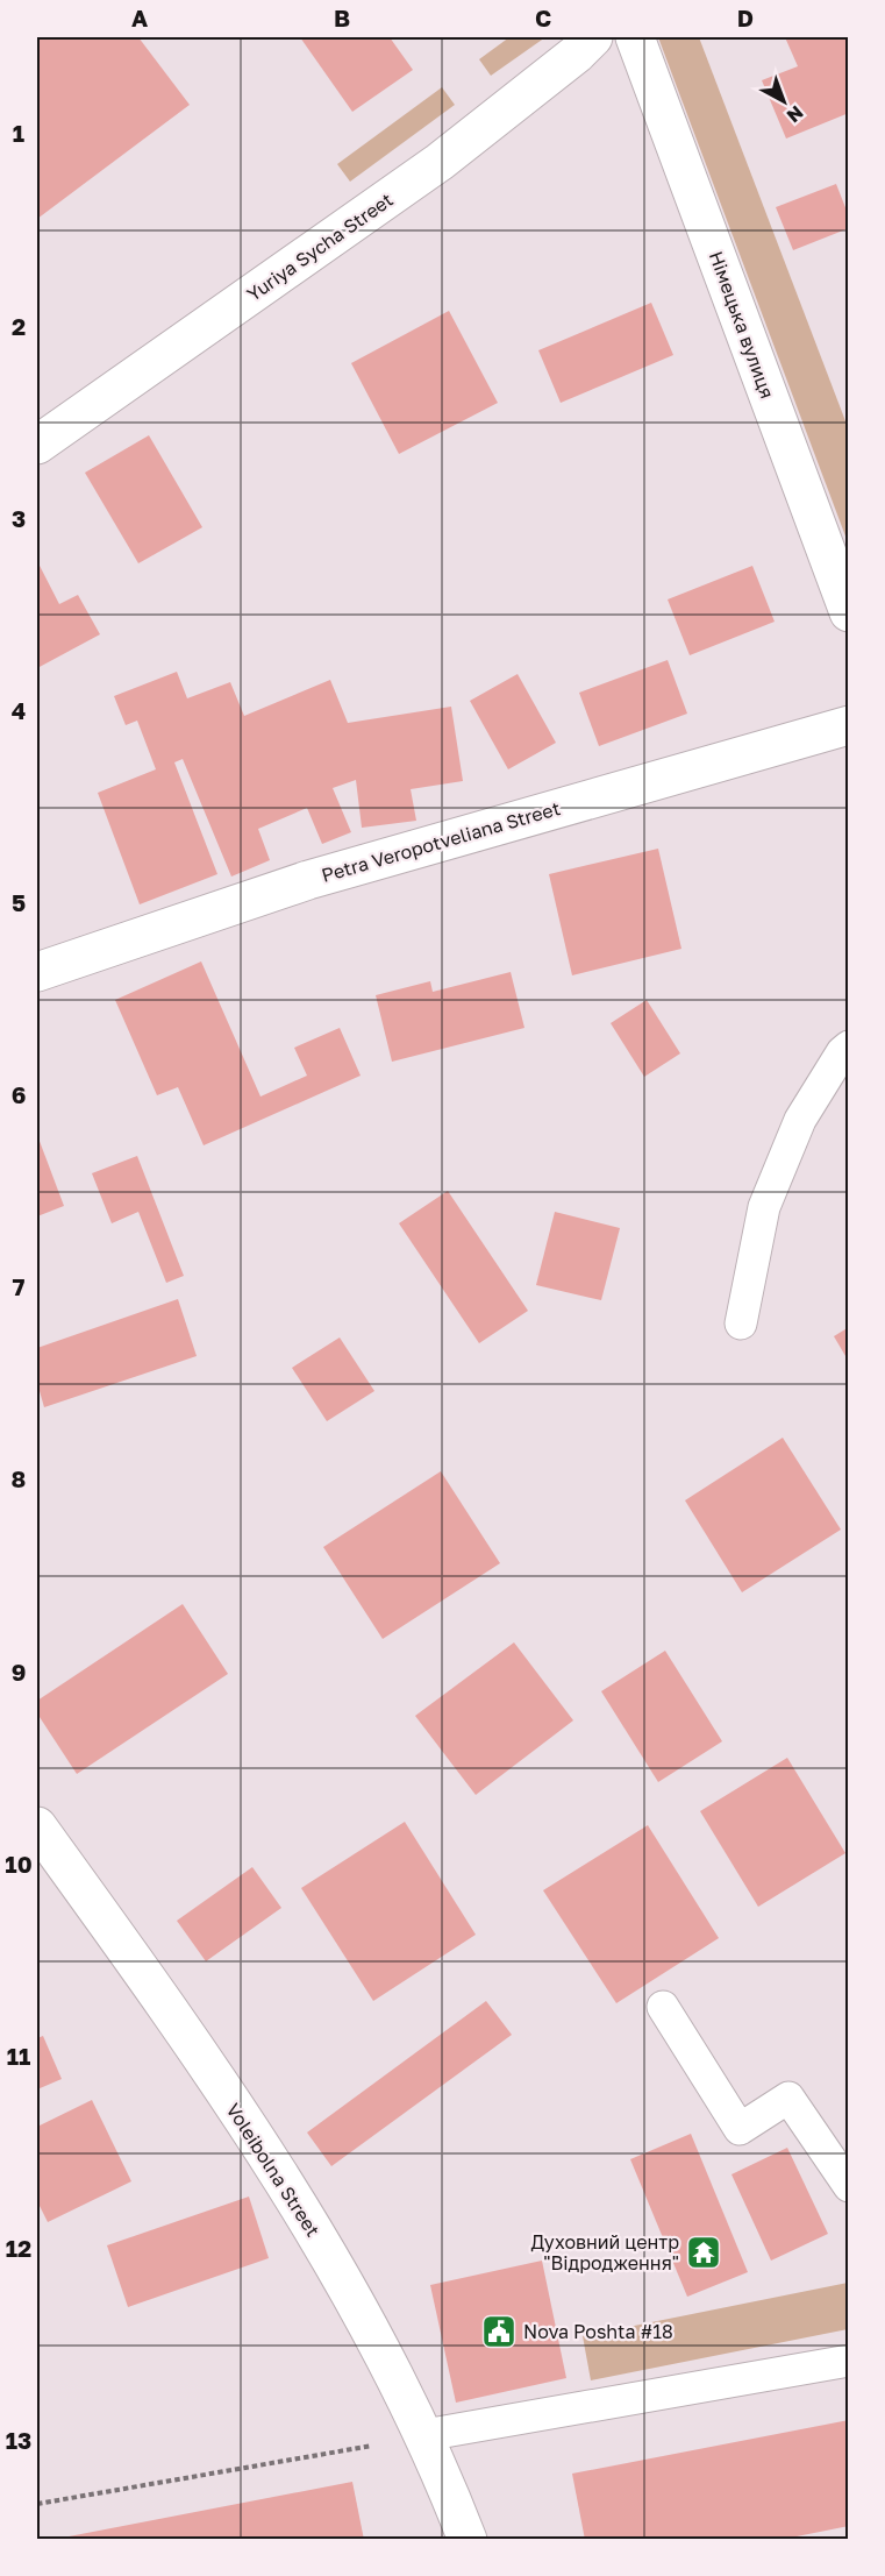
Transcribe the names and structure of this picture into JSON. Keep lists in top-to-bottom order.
{
  "streets": {
    "street": [
      "Yuriya Sycha Street",
      "Німецька вулиця",
      "Petra Veropotveliana Street",
      "Voleibolna Street"
    ]
  },
  "places": {
    "temple": ["Духовний центр \"Відродження\""],
    "public building": ["Nova Poshta #18"]
  },
  "north": "bottom right",
  "grid": {
    "columns": [
      "A",
      "B",
      "C",
      "D"
    ],
    "rows": [
      "1",
      "2",
      "3",
      "4",
      "5",
      "6",
      "7",
      "8",
      "9",
      "10",
      "11",
      "12",
      "13"
    ]
  }
}
